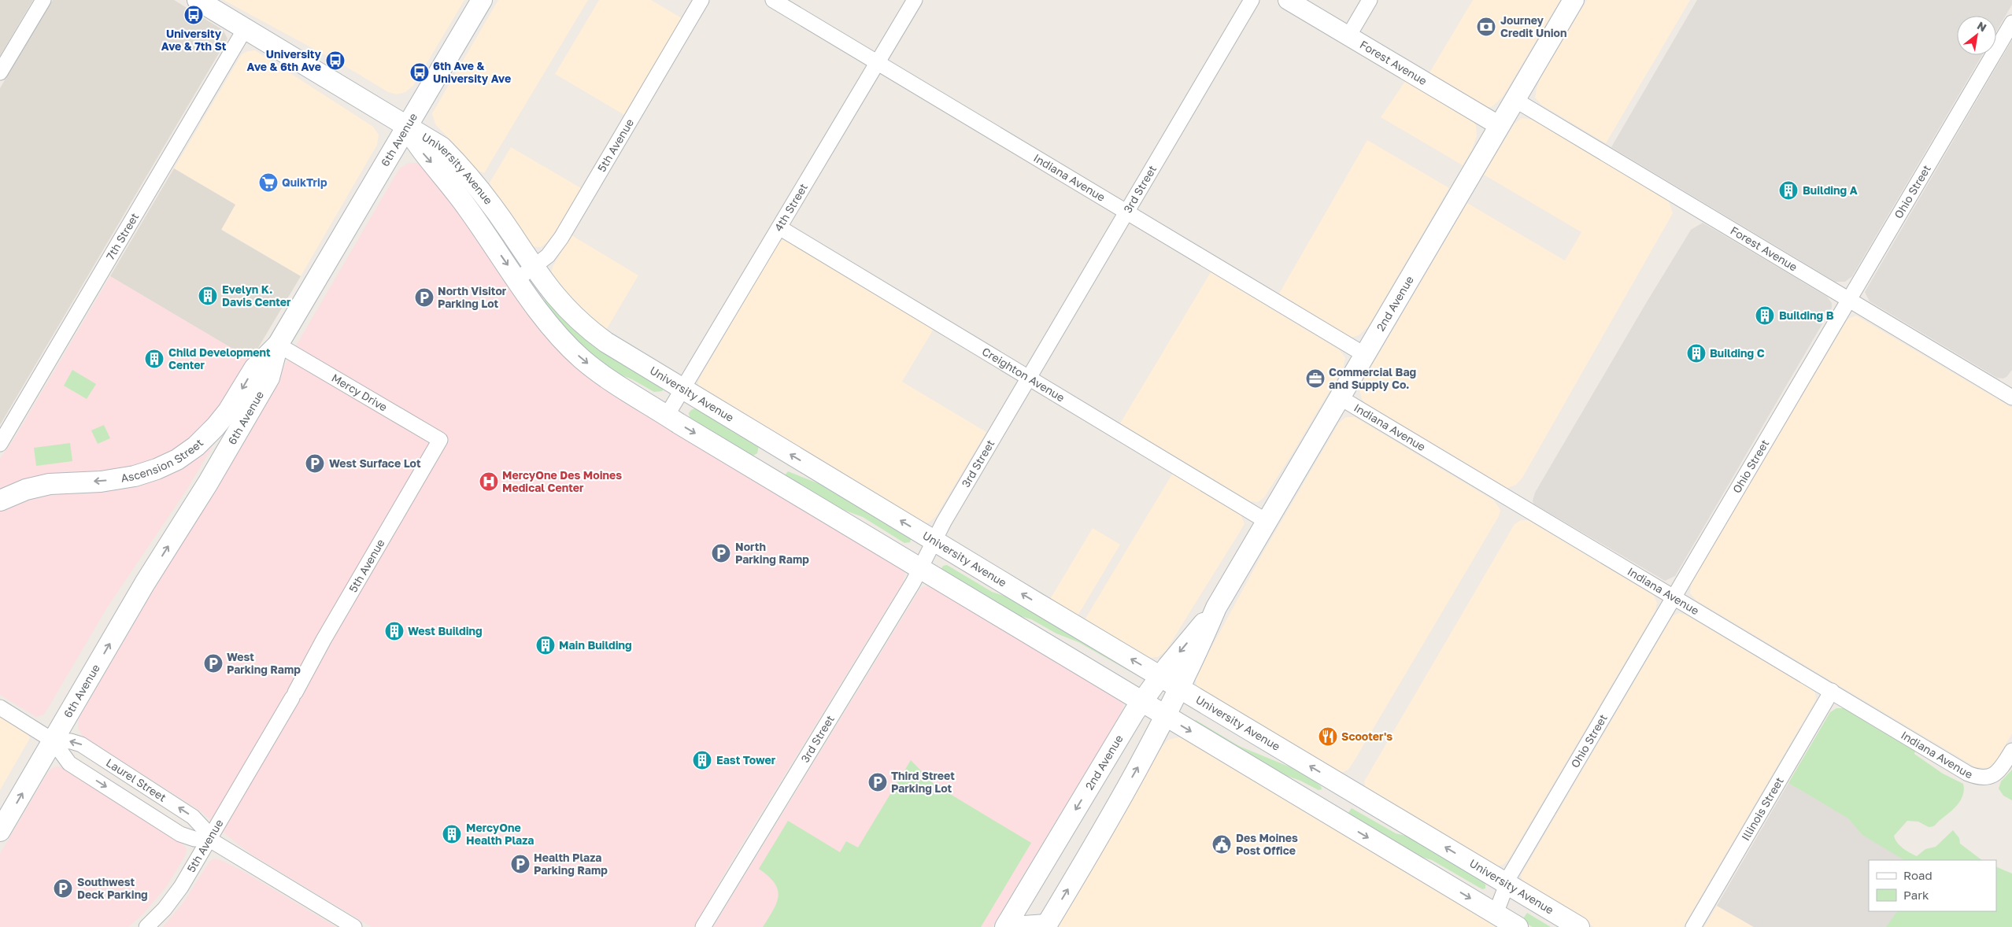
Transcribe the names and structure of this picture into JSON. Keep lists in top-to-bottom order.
{
  "streets": {
    "main road": [
      "6th Avenue",
      "University Avenue",
      "2nd Avenue",
      "Ascension Street"
    ],
    "street": [
      "Forest Avenue",
      "5th Avenue",
      "Indiana Avenue",
      "3rd Street",
      "Ohio Street",
      "4th Street",
      "7th Street",
      "Creighton Avenue",
      "Mercy Drive",
      "Laurel Street",
      "Illinois Street"
    ]
  },
  "crossings": [
    ["Forest Avenue", "Ohio Street"],
    ["Forest Avenue", "2nd Avenue"],
    ["6th Avenue", "University Avenue"],
    ["6th Avenue", "Mercy Drive"],
    ["6th Avenue", "Ascension Street"],
    ["6th Avenue", "Laurel Street"],
    ["5th Avenue", "University Avenue"],
    ["5th Avenue", "Mercy Drive"],
    ["5th Avenue", "Laurel Street"],
    ["University Avenue", "3rd Street"],
    ["University Avenue", "Ohio Street"],
    ["University Avenue", "4th Street"],
    ["University Avenue", "7th Street"],
    ["University Avenue", "2nd Avenue"],
    ["Indiana Avenue", "3rd Street"],
    ["Indiana Avenue", "Ohio Street"],
    ["Indiana Avenue", "4th Street"],
    ["Indiana Avenue", "2nd Avenue"],
    ["Indiana Avenue", "Illinois Street"],
    ["3rd Street", "Creighton Avenue"],
    ["4th Street", "Creighton Avenue"],
    ["2nd Avenue", "Creighton Avenue"],
    ["Mercy Drive", "Ascension Street"]
  ],
  "one_way": ["6th Avenue", "Ascension Street"],
  "places": {
    "bus stop": ["University Ave & 7th St", "University Ave & 6th Ave", "6th Ave & University Ave"],
    "bank": ["Journey Credit Union"],
    "supermarket": ["QuikTrip"],
    "building": [
      "Building A",
      "Evelyn K. Davis Center",
      "Building B",
      "Building C",
      "Child Development Center",
      "West Building",
      "Main Building",
      "East Tower",
      "MercyOne Health Plaza"
    ],
    "parking": [
      "North Visitor Parking Lot",
      "West Surface Lot",
      "North Parking Ramp",
      "West Parking Ramp",
      "Third Street Parking Lot",
      "Health Plaza Parking Ramp",
      "Southwest Deck Parking"
    ],
    "office": ["Commercial Bag and Supply Co."],
    "hospital": ["MercyOne Des Moines Medical Center"],
    "restaurant": ["Scooter's"],
    "public building": ["Des Moines Post Office"]
  },
  "legend": ["Road", "Park"],
  "north": "top right"
}
